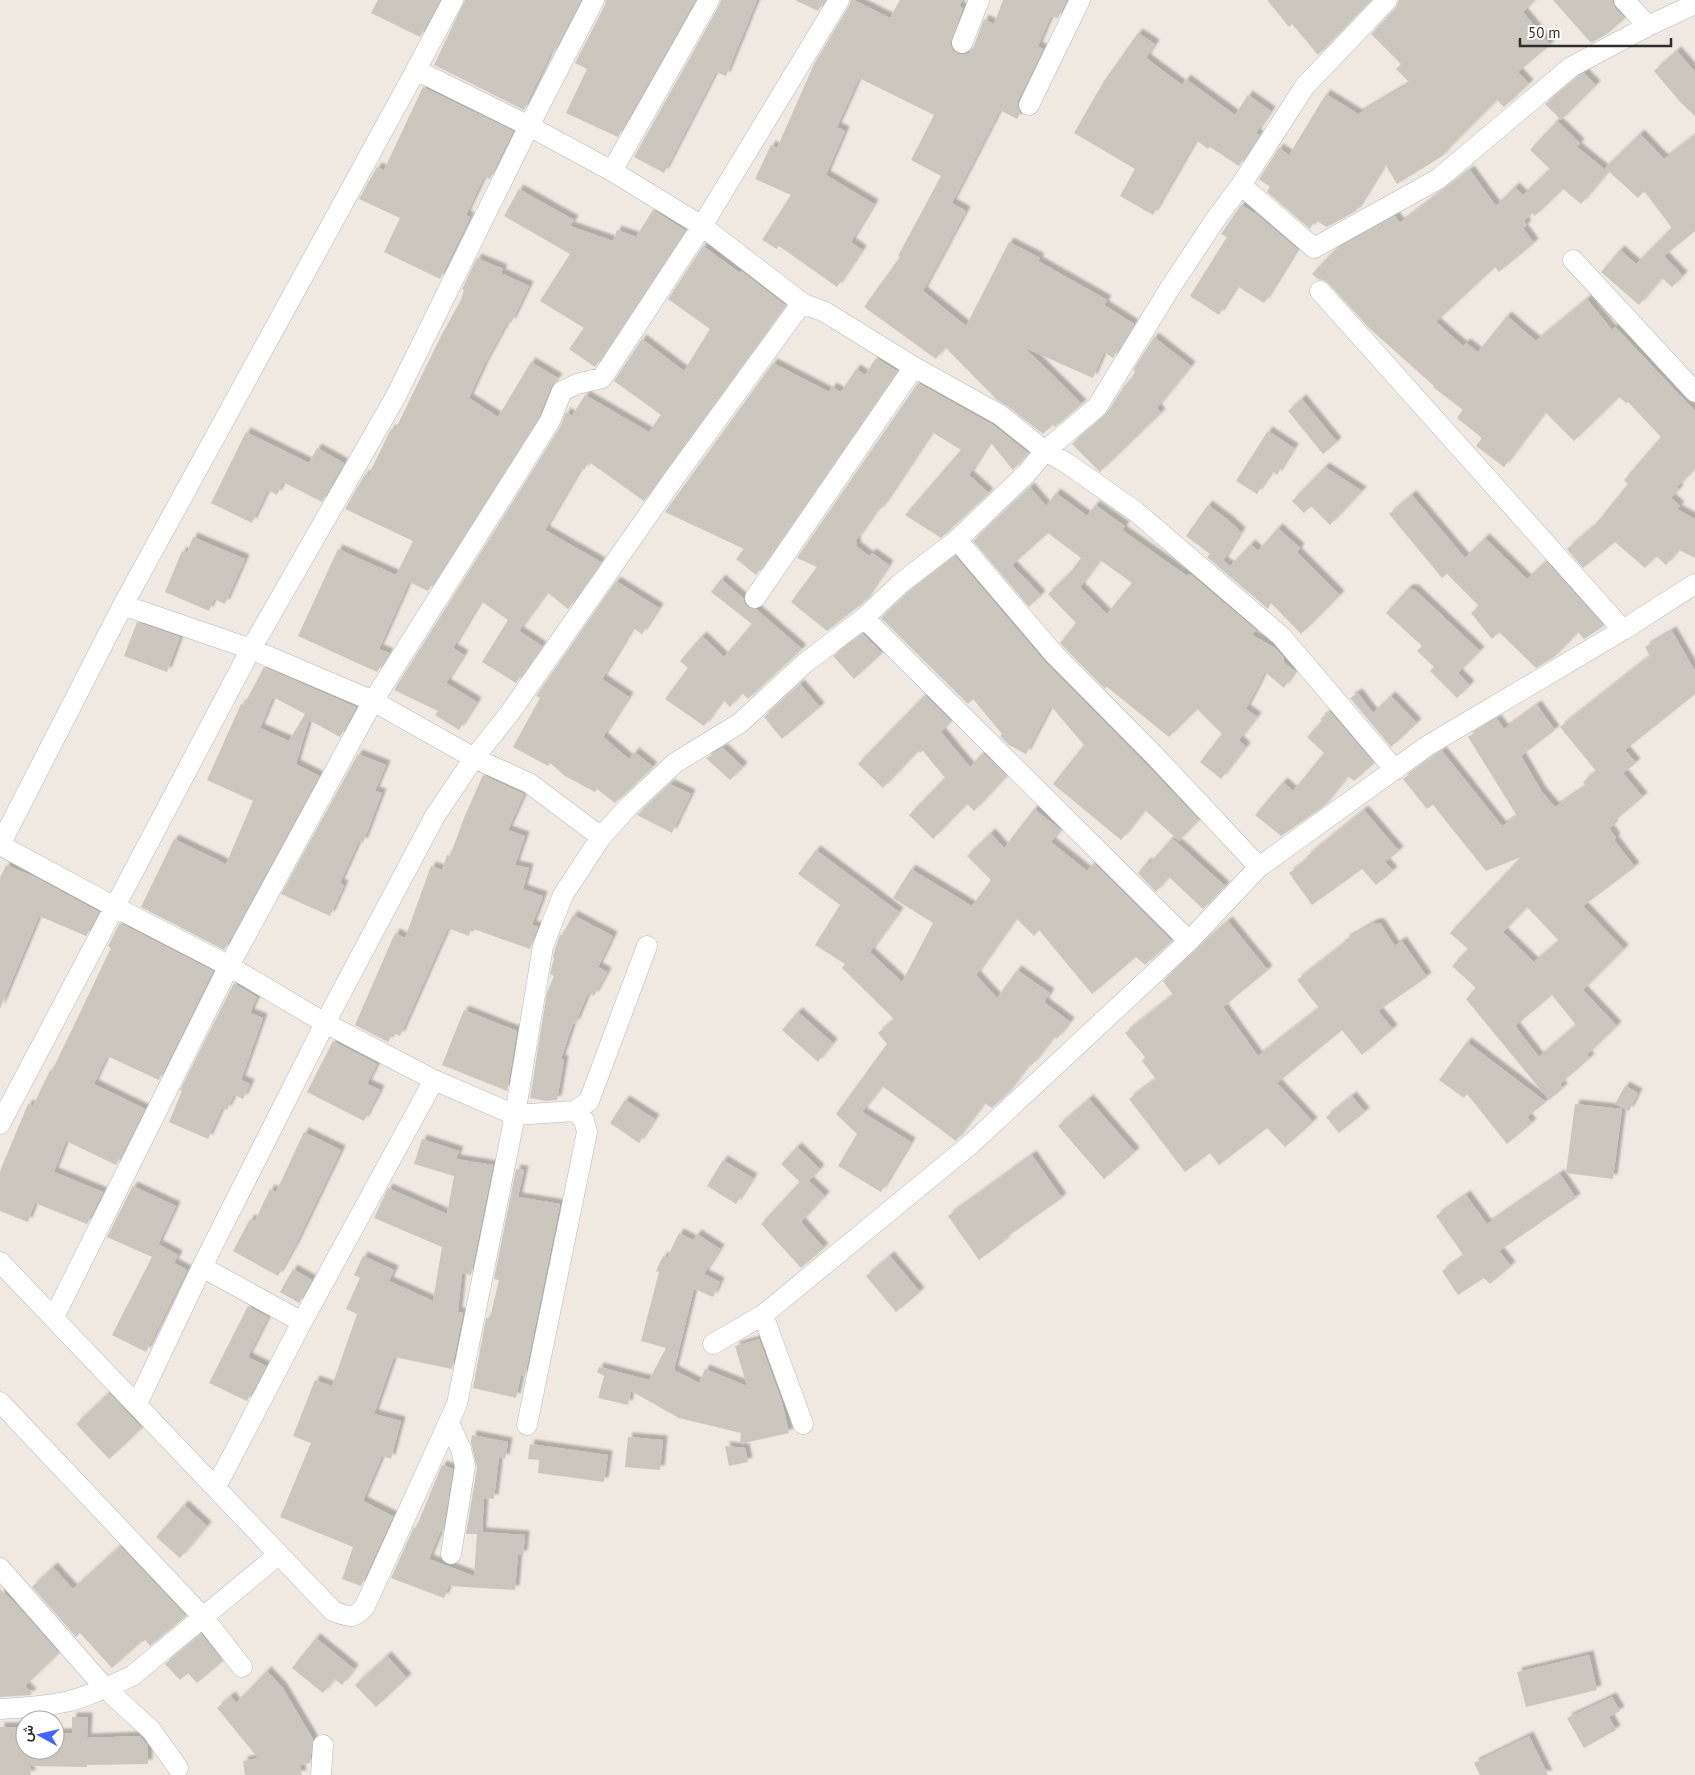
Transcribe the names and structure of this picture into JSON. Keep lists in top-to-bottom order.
{
  "scale_bar": "50 m",
  "north": "left"
}
